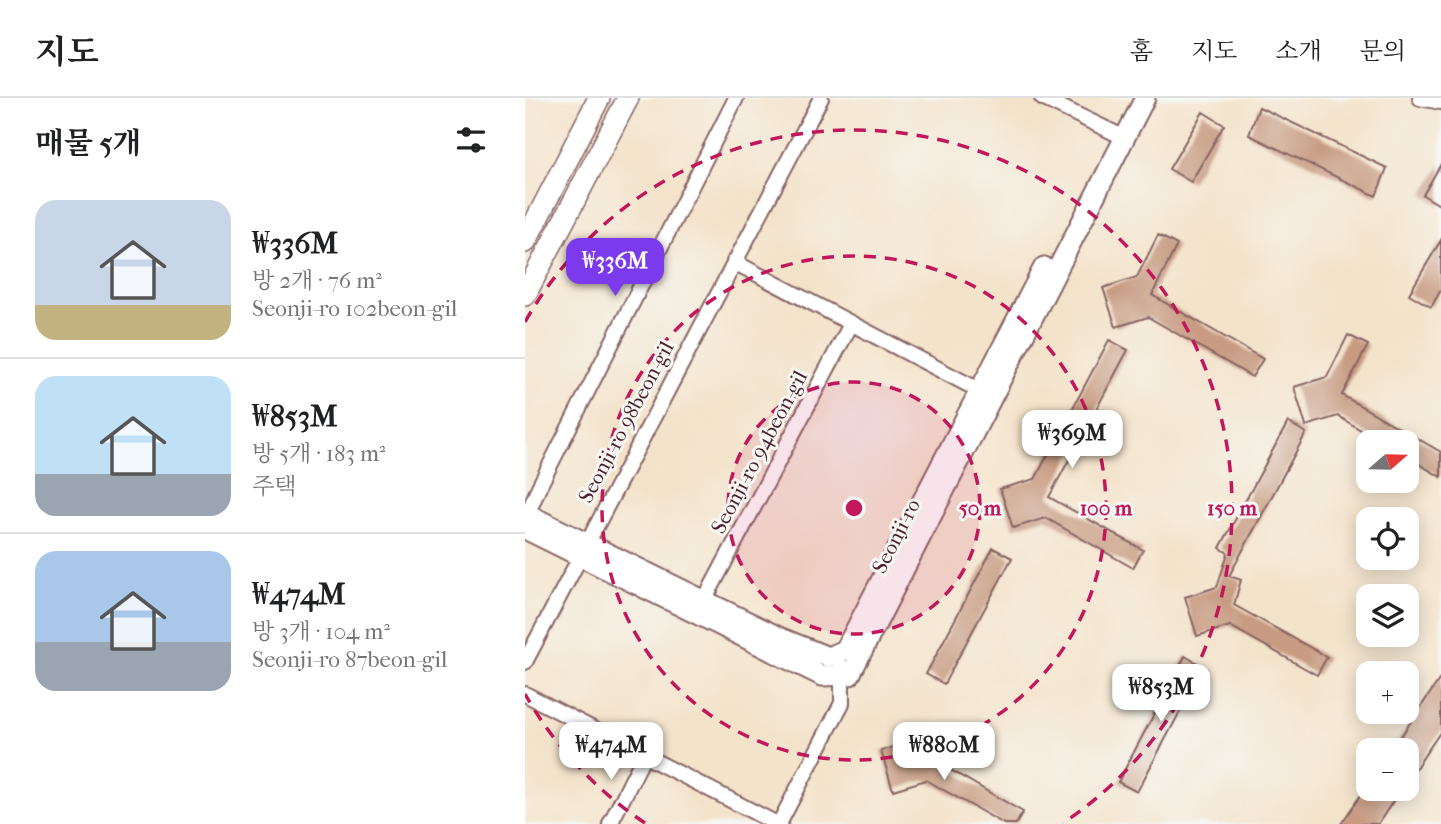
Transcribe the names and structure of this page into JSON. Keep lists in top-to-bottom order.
{
  "streets": {
    "street": ["Seonji-ro 98beon-gil", "Seonji-ro 94beon-gil", "Seonji-ro"]
  },
  "north": "right",
  "page": {
    "header": "지도",
    "nav": [
      "홈",
      "지도",
      "소개",
      "문의"
    ],
    "heading": "매물 5개",
    "list": [
      {
        "name": "₩336M",
        "note": "방 2개 · 76 m² · Seonji-ro 102beon-gil"
      },
      {
        "name": "₩853M",
        "note": "방 5개 · 183 m² · 주택"
      },
      {
        "name": "₩474M",
        "note": "방 3개 · 104 m² · Seonji-ro 87beon-gil"
      }
    ],
    "price": [
      "₩336M",
      "₩369M",
      "₩853M",
      "₩474M",
      "₩880M"
    ],
    "map_buttons": ["+", "−"]
  },
  "rings": ["50 m", "100 m", "150 m"]
}
